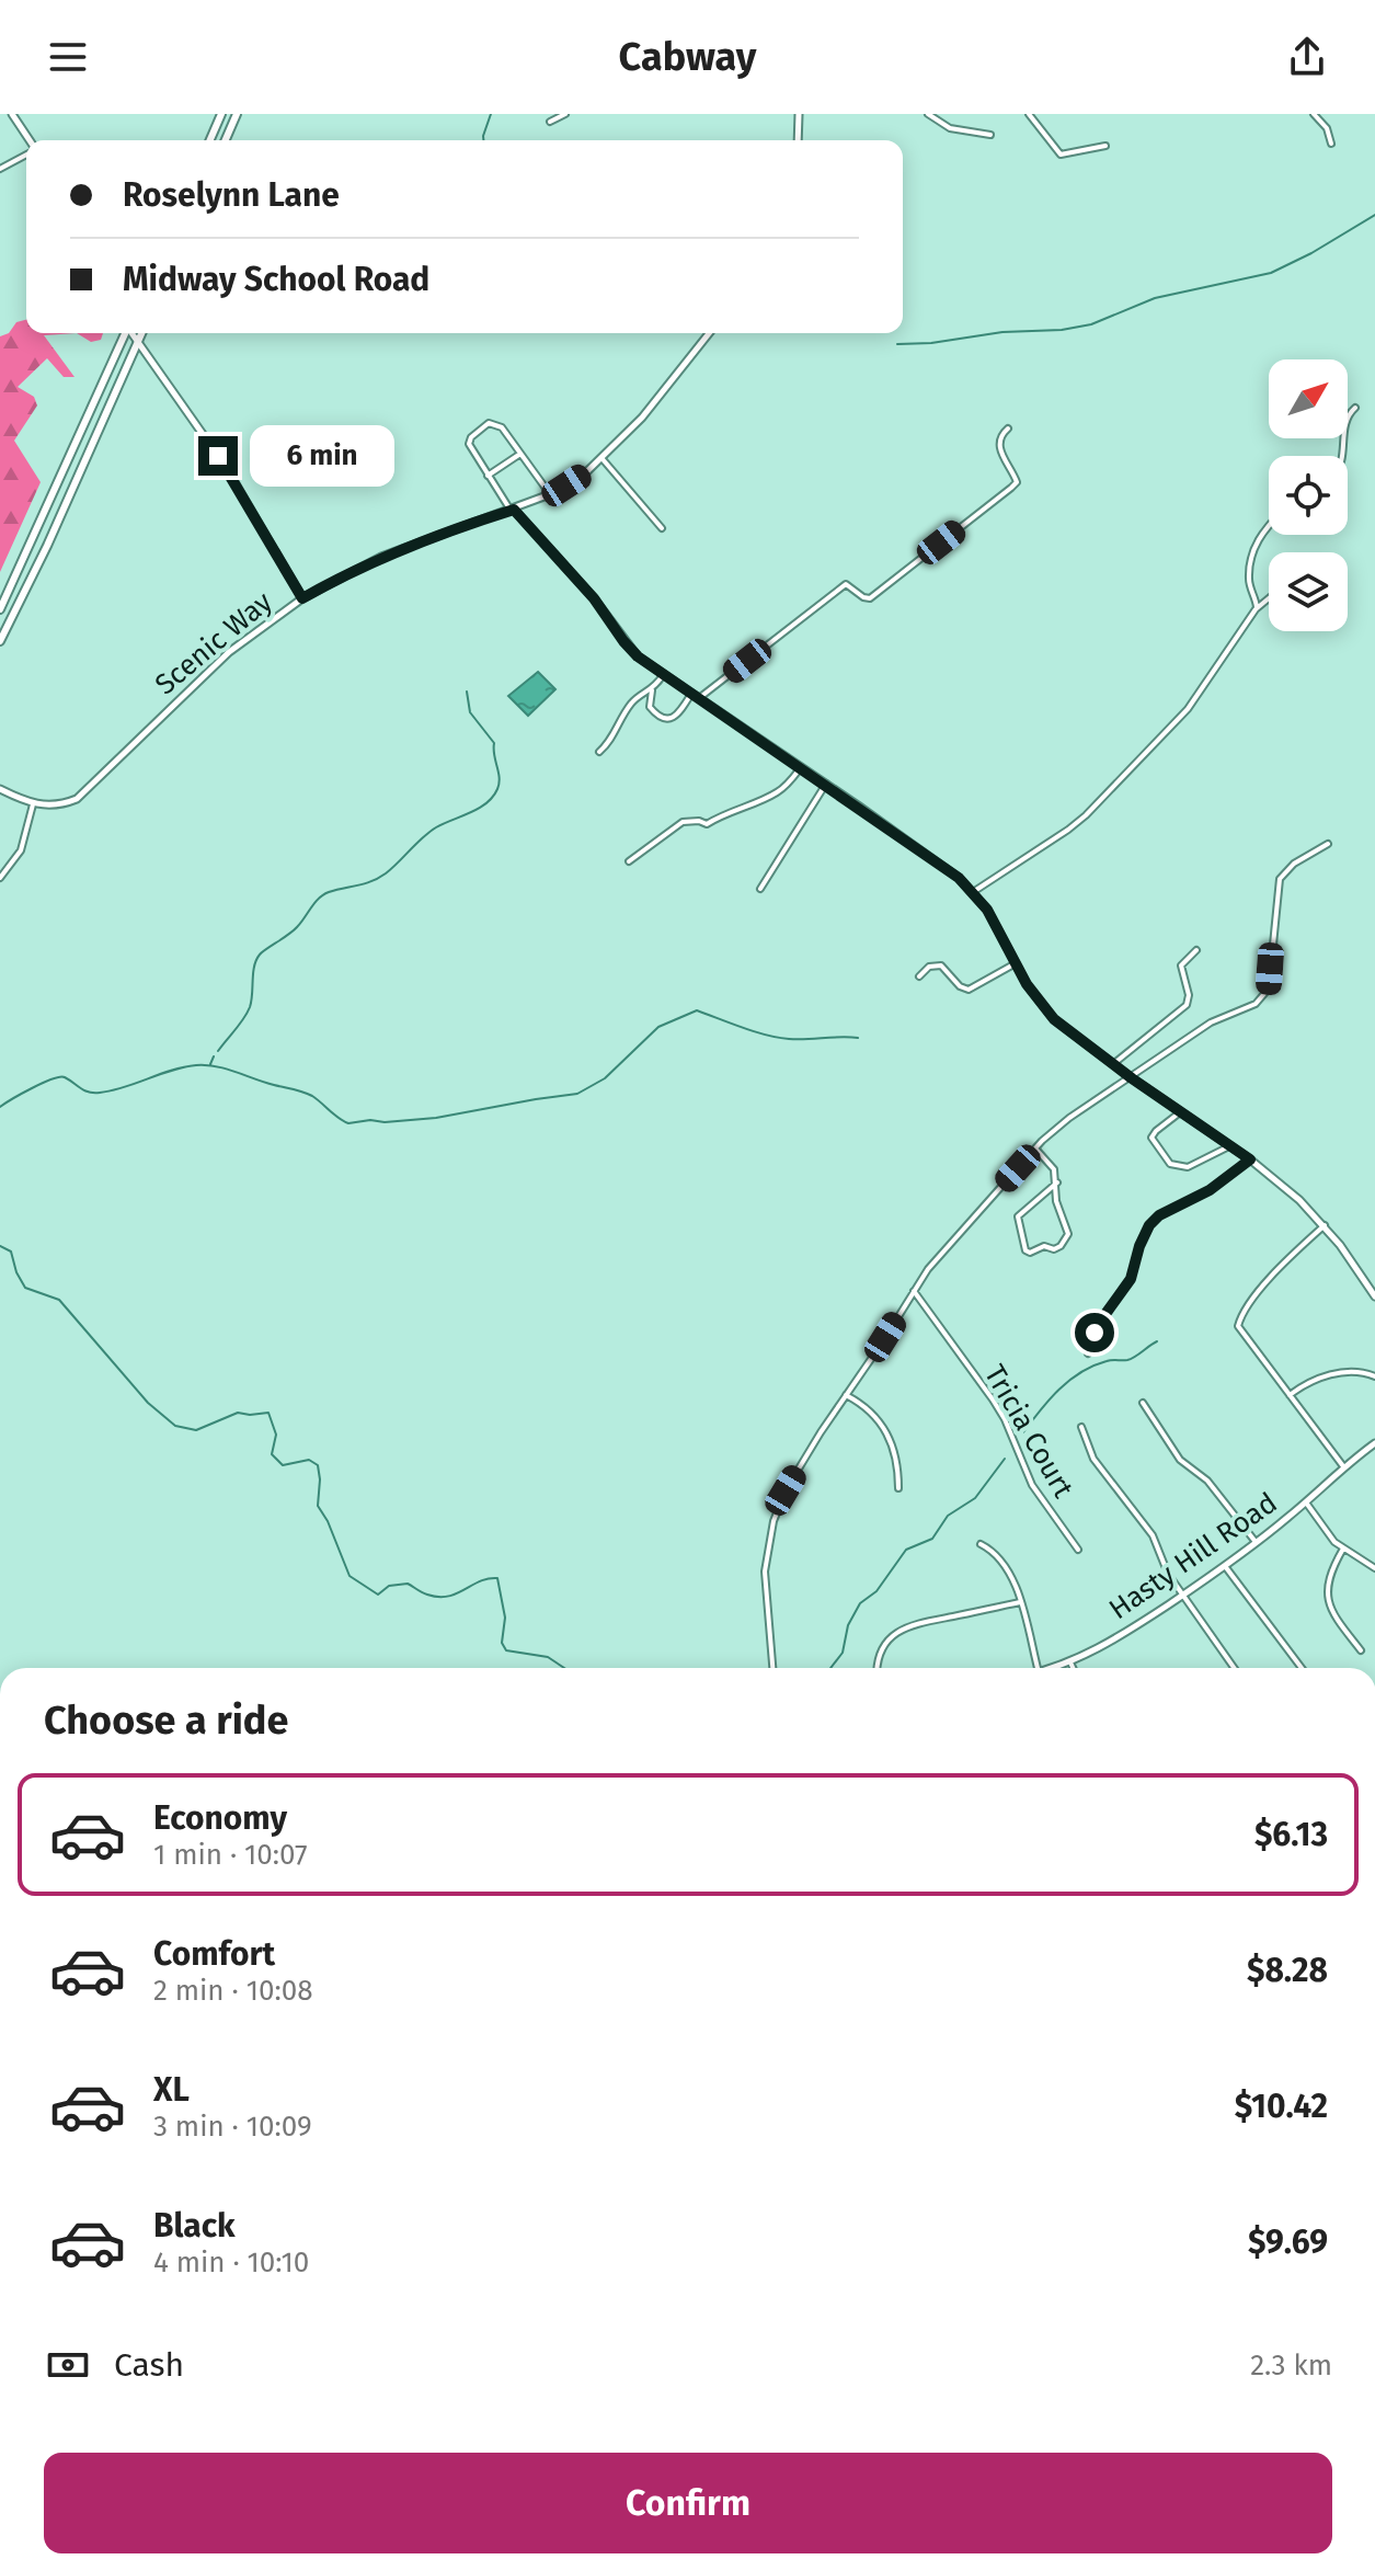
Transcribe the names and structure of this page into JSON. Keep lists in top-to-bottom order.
{
  "streets": {
    "street": ["Scenic Way", "Tricia Court", "Hasty Hill Road"]
  },
  "north": "top right",
  "page": {
    "header": "Cabway",
    "banner": ["Roselynn Lane", "Midway School Road"],
    "bubble": "6 min",
    "heading": "Choose a ride",
    "list": [
      {
        "name": "Economy",
        "note": "1 min · 10:07",
        "value": "$6.13"
      },
      {
        "name": "Comfort",
        "note": "2 min · 10:08",
        "value": "$8.28"
      },
      {
        "name": "XL",
        "note": "3 min · 10:09",
        "value": "$10.42"
      },
      {
        "name": "Black",
        "note": "4 min · 10:10",
        "value": "$9.69"
      }
    ],
    "pay": ["Cash", "2.3 km"],
    "buttons": "Confirm"
  }
}
